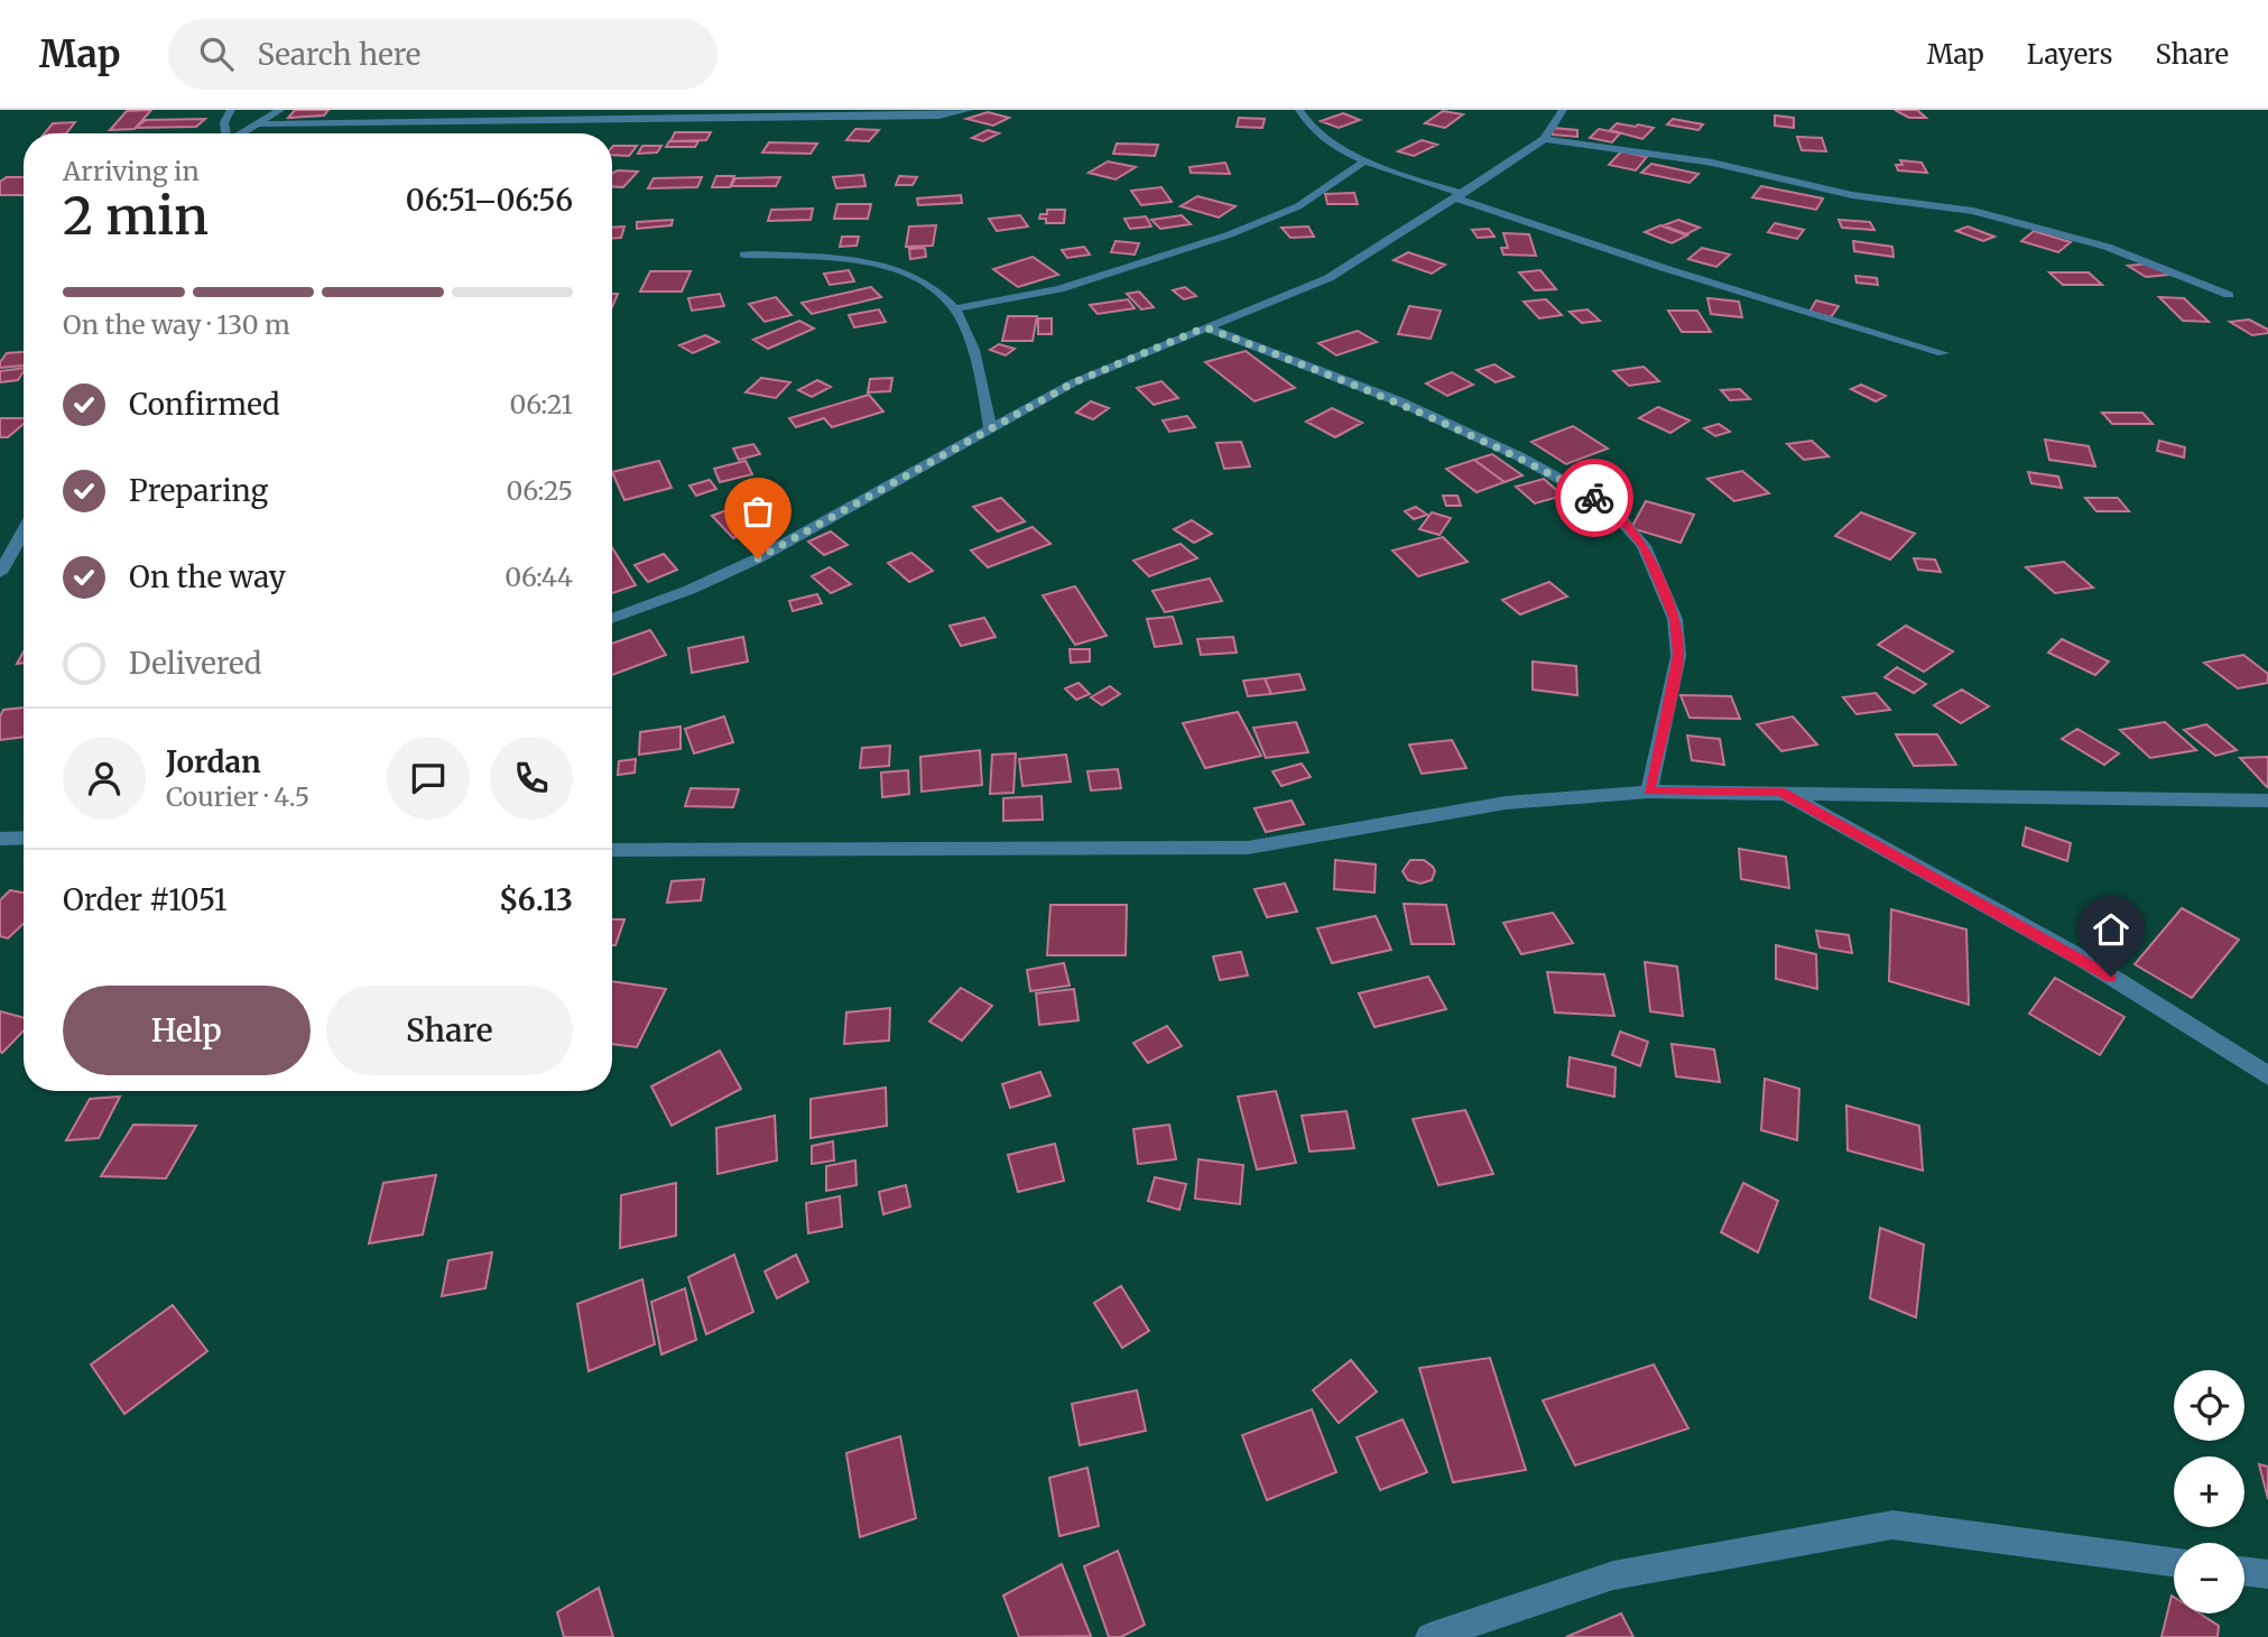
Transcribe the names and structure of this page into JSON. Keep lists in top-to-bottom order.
{
  "page": {
    "header": "Map",
    "search": "Search here",
    "nav": ["Map", "Layers", "Share"],
    "heading": ["2 min", "Arriving in", "06:51–06:56"],
    "panel": [
      "Jordan",
      "Courier · 4.5",
      "Order #1051",
      "$6.13"
    ],
    "bar": "On the way · 130 m",
    "list": [
      ["Confirmed", "06:21"],
      ["Preparing", "06:25"],
      ["On the way", "06:44"],
      "Delivered"
    ],
    "buttons": ["Help", "Share"],
    "map_buttons": ["+", "−"]
  }
}
